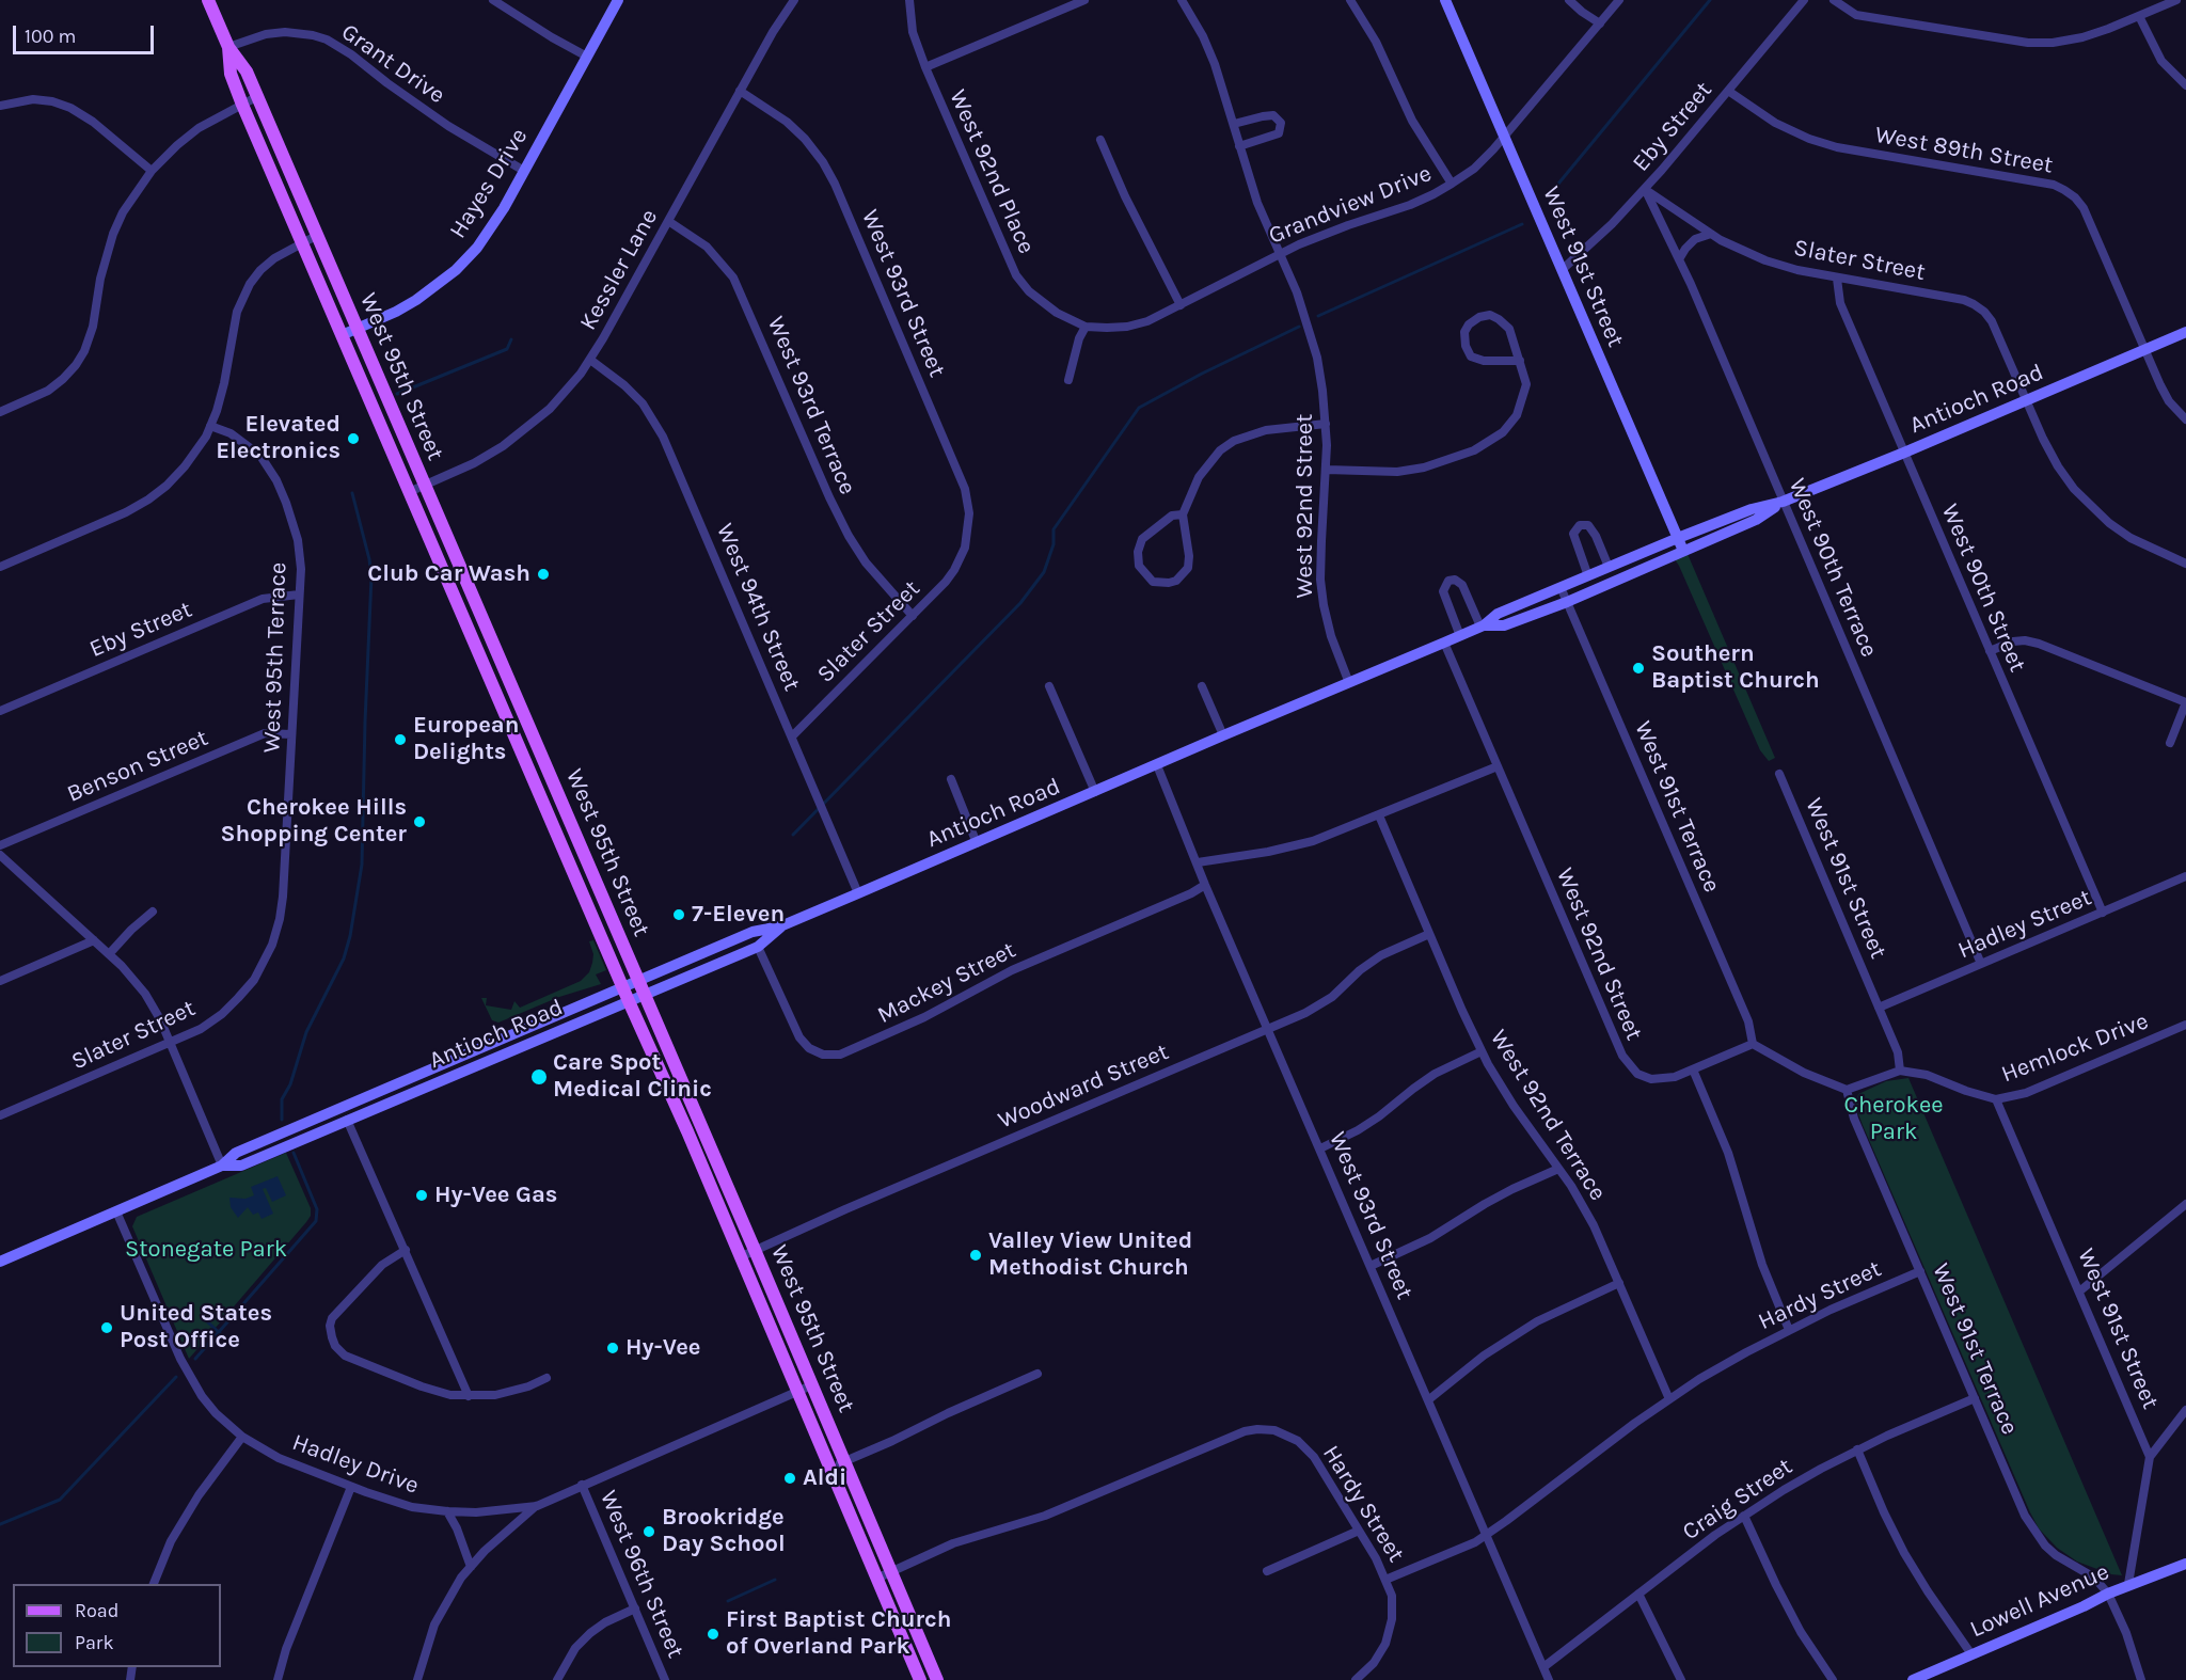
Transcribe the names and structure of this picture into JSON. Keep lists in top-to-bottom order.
{
  "streets": {
    "main road": [
      "Hayes Drive",
      "West 91st Street",
      "West 95th Street",
      "Antioch Road",
      "Lowell Avenue"
    ],
    "street": [
      "Grant Drive",
      "Eby Street",
      "West 89th Street",
      "West 92nd Place",
      "Grandview Drive",
      "Slater Street",
      "Kessler Lane",
      "West 93rd Street",
      "West 93rd Terrace",
      "West 92nd Street",
      "West 90th Terrace",
      "West 90th Street",
      "West 94th Street",
      "West 95th Terrace",
      "Benson Street",
      "West 91st Terrace",
      "Hadley Street",
      "Mackey Street",
      "Hemlock Drive",
      "Woodward Street",
      "West 92nd Terrace",
      "Hardy Street",
      "Hadley Drive",
      "Craig Street",
      "West 96th Street"
    ]
  },
  "crossings": [
    ["Grant Drive", "Hayes Drive"],
    ["Grant Drive", "West 95th Street"],
    ["Eby Street", "West 89th Street"],
    ["Eby Street", "Slater Street"],
    ["Eby Street", "West 91st Street"],
    ["Eby Street", "West 90th Terrace"],
    ["Eby Street", "West 95th Terrace"],
    ["West 89th Street", "Antioch Road"],
    ["West 92nd Place", "Grandview Drive"],
    ["Hayes Drive", "West 95th Street"],
    ["Grandview Drive", "West 91st Street"],
    ["Grandview Drive", "West 92nd Street"],
    ["Slater Street", "West 93rd Street"],
    ["Slater Street", "Antioch Road"],
    ["Slater Street", "West 93rd Terrace"],
    ["Slater Street", "West 90th Terrace"],
    ["Slater Street", "West 90th Street"],
    ["Slater Street", "West 94th Street"],
    ["Slater Street", "West 95th Terrace"],
    ["West 91st Street", "Antioch Road"],
    ["West 91st Street", "Hadley Street"],
    ["West 91st Street", "Hemlock Drive"],
    ["Kessler Lane", "West 93rd Street"],
    ["Kessler Lane", "West 95th Street"],
    ["Kessler Lane", "West 93rd Terrace"],
    ["Kessler Lane", "West 94th Street"],
    ["West 93rd Street", "Antioch Road"],
    ["West 93rd Street", "Mackey Street"],
    ["West 93rd Street", "Woodward Street"],
    ["West 93rd Street", "Hardy Street"],
    ["West 93rd Street", "Craig Street"],
    ["West 95th Street", "Antioch Road"],
    ["West 95th Street", "Woodward Street"],
    ["West 95th Street", "Hardy Street"],
    ["West 95th Street", "Hadley Drive"],
    ["Antioch Road", "West 92nd Street"],
    ["Antioch Road", "West 90th Terrace"],
    ["Antioch Road", "West 90th Street"],
    ["Antioch Road", "West 94th Street"],
    ["Antioch Road", "West 91st Terrace"],
    ["Antioch Road", "Mackey Street"],
    ["Antioch Road", "Hadley Drive"],
    ["West 90th Terrace", "Hadley Street"],
    ["West 90th Street", "Hadley Street"],
    ["West 95th Terrace", "Benson Street"],
    ["West 91st Terrace", "Hardy Street"],
    ["West 91st Terrace", "Craig Street"],
    ["West 91st Terrace", "Lowell Avenue"],
    ["Woodward Street", "West 92nd Terrace"],
    ["West 92nd Terrace", "Hardy Street"],
    ["Hadley Drive", "West 96th Street"]
  ],
  "parks": ["Cherokee Park", "Stonegate Park"],
  "places": [
    "Elevated Electronics",
    "Club Car Wash",
    "Southern Baptist Church",
    "European Delights",
    "Cherokee Hills Shopping Center",
    "7-Eleven",
    "Care Spot Medical Clinic",
    "Hy-Vee Gas",
    "Valley View United Methodist Church",
    "United States Post Office",
    "Hy-Vee",
    "Aldi",
    "Brookridge Day School",
    "First Baptist Church of Overland Park"
  ],
  "legend": ["Road", "Park"],
  "scale_bar": "100 m"
}
